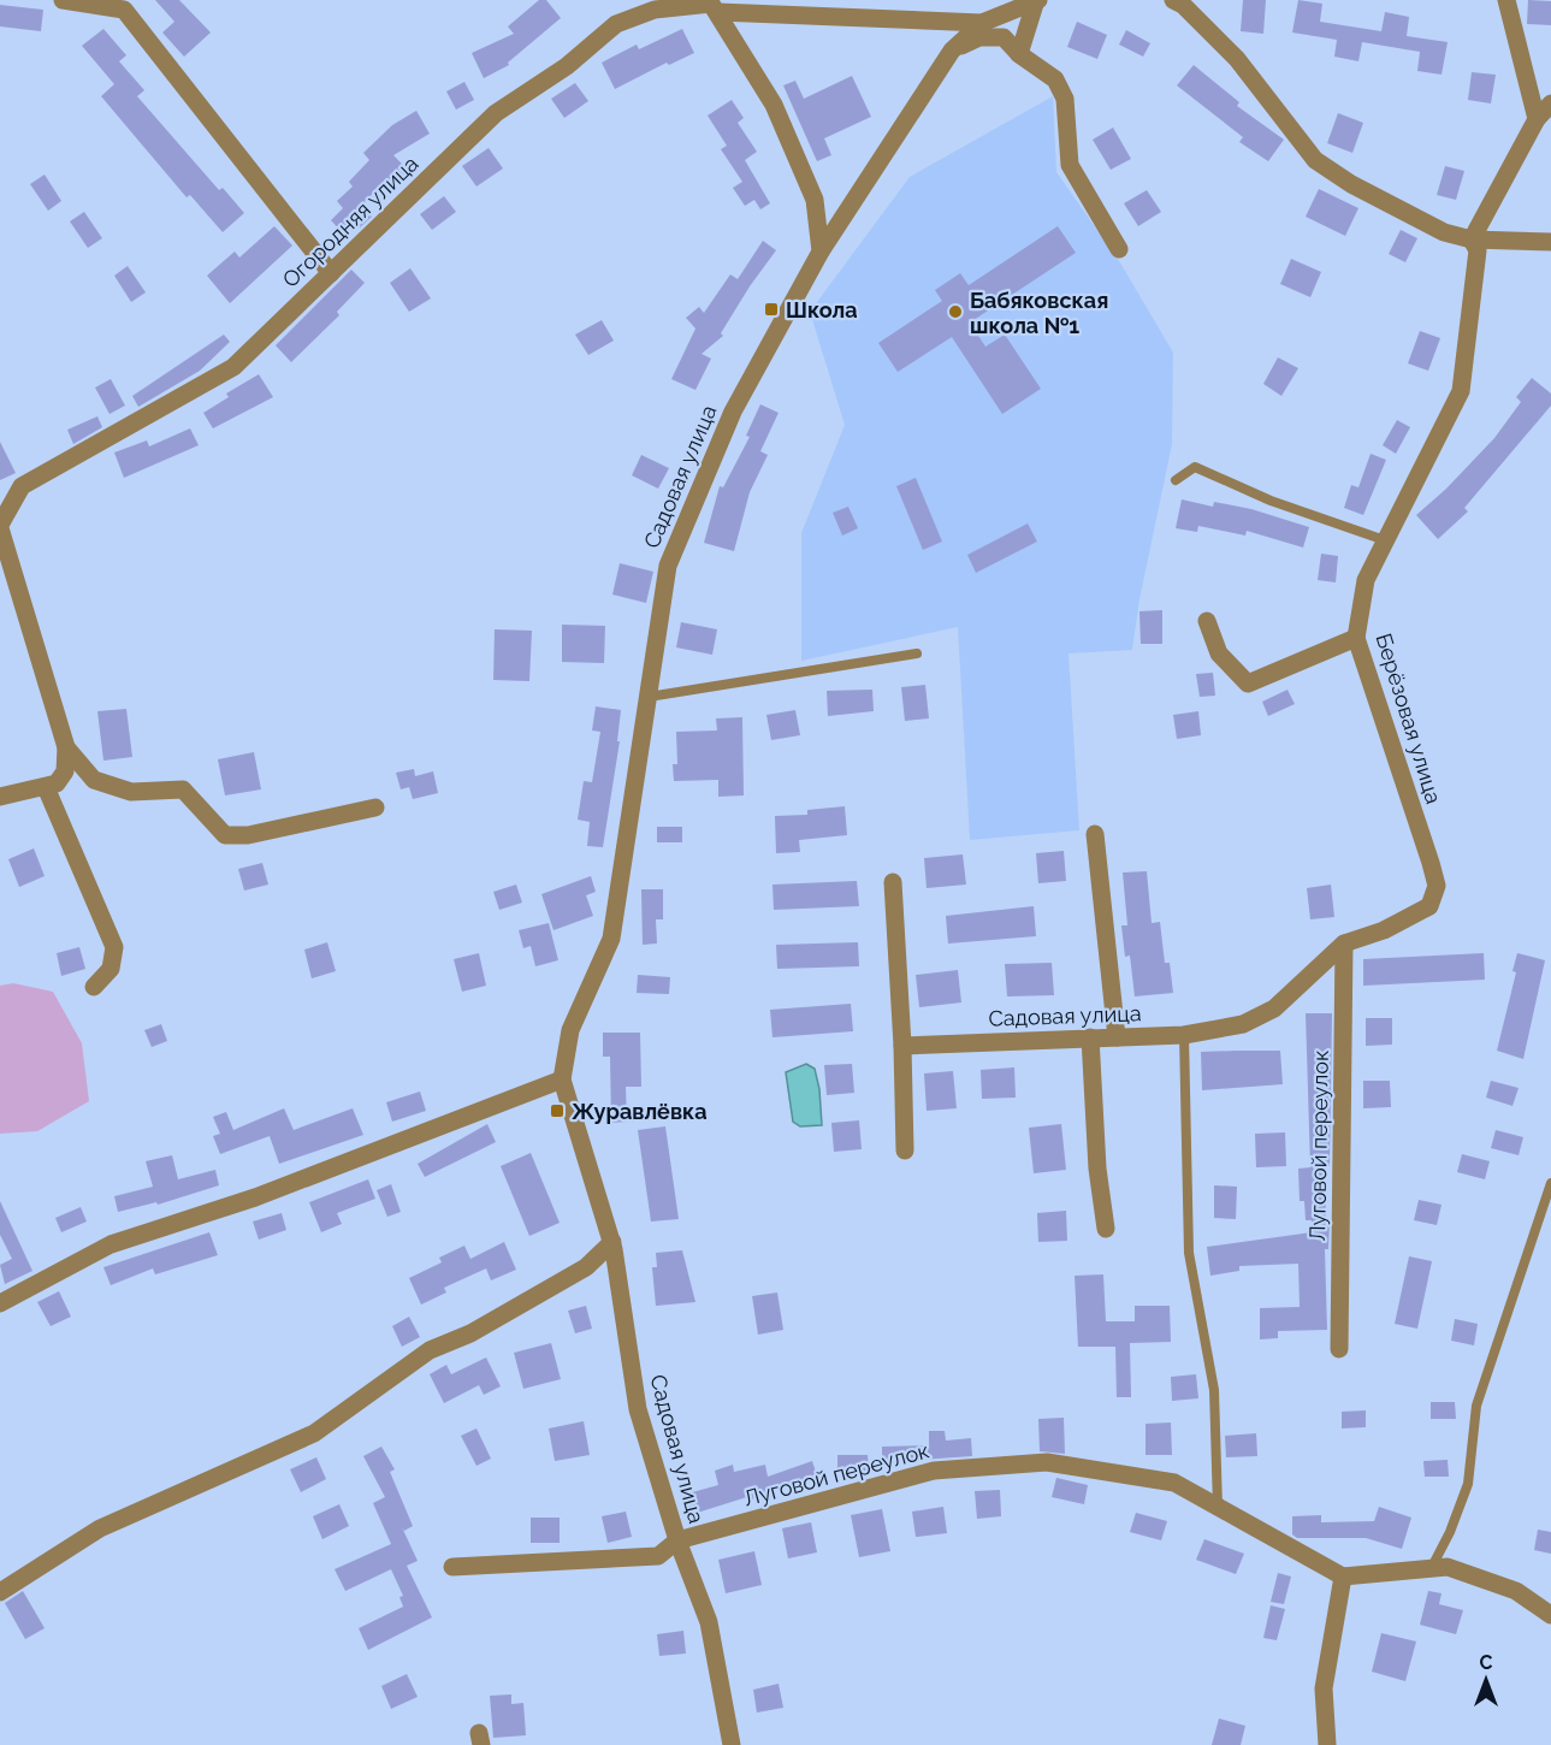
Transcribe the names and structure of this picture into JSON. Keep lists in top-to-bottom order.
{
  "streets": {
    "street": [
      "Огородняя улица",
      "Садовая улица",
      "Берёзовая улица",
      "Луговой переулок"
    ]
  },
  "crossings": [
    ["Огородняя улица", "Садовая улица"],
    ["Садовая улица", "Берёзовая улица"],
    ["Садовая улица", "Луговой переулок"],
    ["Берёзовая улица", "Луговой переулок"]
  ],
  "places": {
    "transit": ["Школа", "Журавлёвка"],
    "other": ["Бабяковская школа №1"]
  },
  "north": "top"
}
